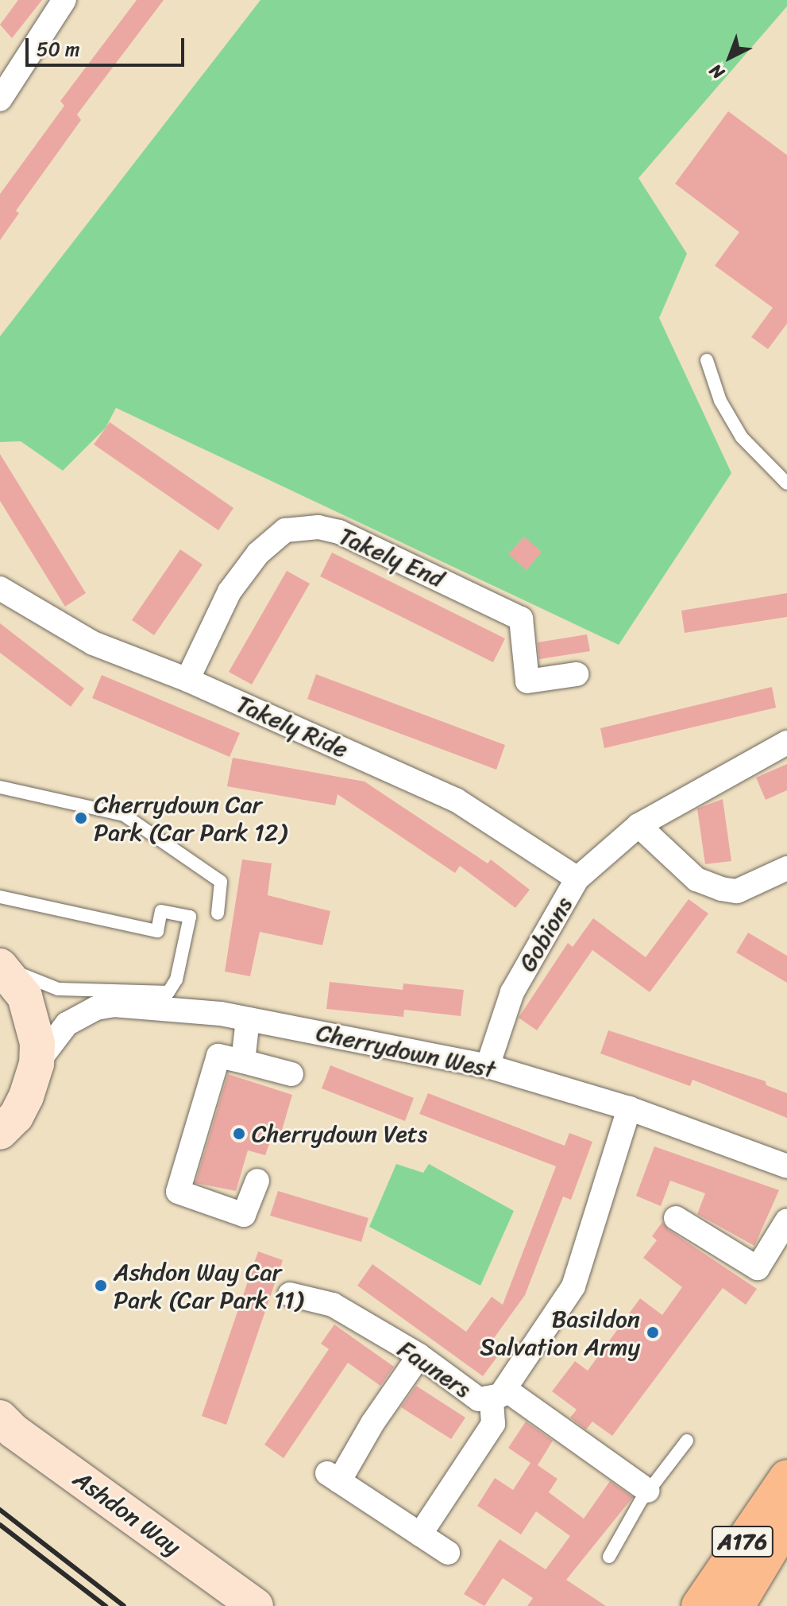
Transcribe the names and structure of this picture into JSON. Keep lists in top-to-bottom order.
{
  "streets": {
    "main road": ["A176"],
    "street": [
      "Takely End",
      "Takely Ride",
      "Gobions",
      "Cherrydown West",
      "Fauners",
      "Ashdon Way"
    ]
  },
  "crossings": [
    ["Takely End", "Takely Ride"],
    ["Takely Ride", "Gobions"],
    ["Gobions", "Cherrydown West"],
    ["Cherrydown West", "Fauners"]
  ],
  "places": [
    "Cherrydown Car Park (Car Park 12)",
    "Cherrydown Vets",
    "Ashdon Way Car Park (Car Park 11)",
    "Basildon Salvation Army"
  ],
  "scale_bar": "50 m",
  "north": "bottom left"
}
